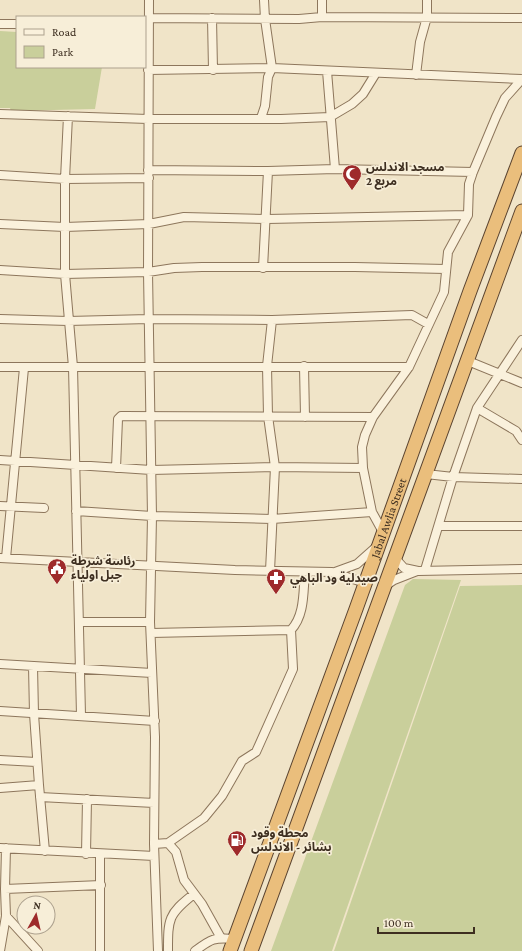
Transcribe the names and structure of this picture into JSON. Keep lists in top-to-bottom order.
{
  "streets": {
    "highway": ["Jabal Awlia Street"]
  },
  "places": {
    "mosque": ["مسجد الاندلس مربع 2"],
    "public building": ["رئاسة شرطة جبل اولياء"],
    "pharmacy": ["صيدلية ود الباهي"],
    "fuel station": ["محطة وقود بشائر - الاندلس"]
  },
  "legend": ["Road", "Park"],
  "scale_bar": "100 m",
  "north": "top"
}
